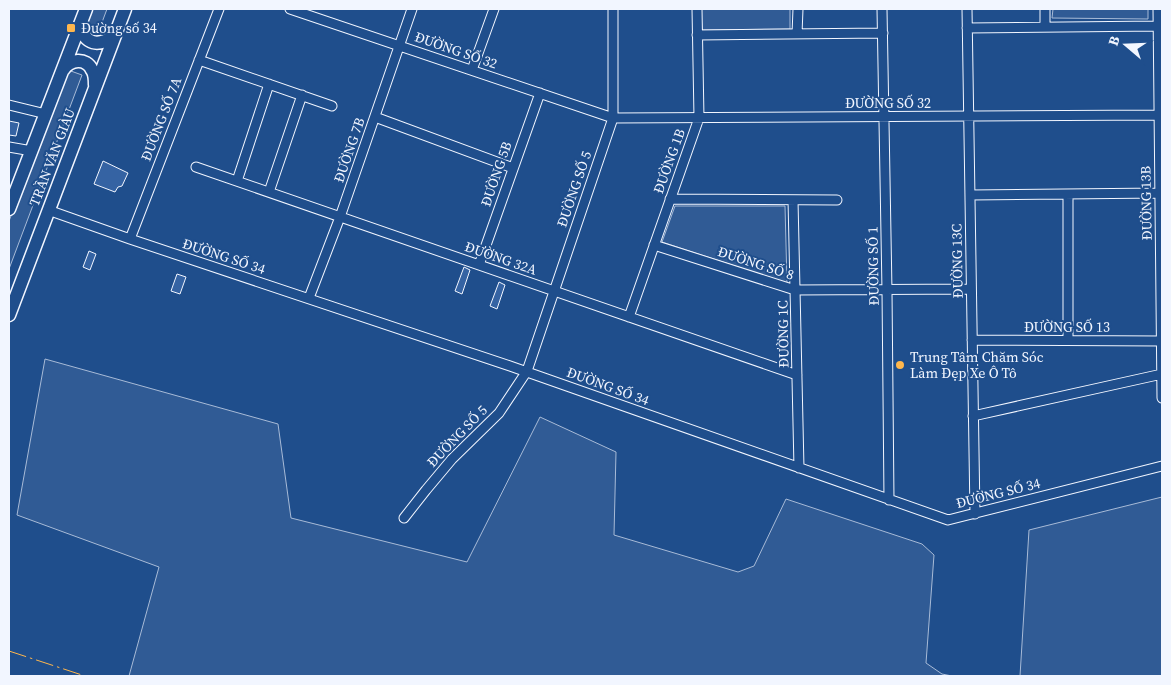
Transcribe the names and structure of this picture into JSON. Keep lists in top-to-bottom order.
{
  "streets": {
    "main road": ["TRẦN VĂN GIÀU"],
    "street": [
      "ĐƯỜNG SỐ 32",
      "ĐƯỜNG SỐ 7A",
      "ĐƯỜNG 7B",
      "ĐƯỜNG 1B",
      "ĐƯỜNG 5B",
      "ĐƯỜNG SỐ 5",
      "ĐƯỜNG 13B",
      "ĐƯỜNG SỐ 34",
      "ĐƯỜNG 32A",
      "ĐƯỜNG 13C",
      "ĐƯỜNG SỐ 8",
      "ĐƯỜNG SỐ 1",
      "ĐƯỜNG SỐ 13",
      "ĐƯỜNG 1C"
    ]
  },
  "crossings": [
    ["ĐƯỜNG SỐ 32", "ĐƯỜNG 7B"],
    ["ĐƯỜNG SỐ 32", "ĐƯỜNG 1B"],
    ["ĐƯỜNG SỐ 32", "ĐƯỜNG 5B"],
    ["ĐƯỜNG SỐ 32", "ĐƯỜNG SỐ 5"],
    ["ĐƯỜNG SỐ 32", "ĐƯỜNG 13B"],
    ["ĐƯỜNG SỐ 32", "ĐƯỜNG 13C"],
    ["ĐƯỜNG SỐ 32", "ĐƯỜNG SỐ 1"],
    ["ĐƯỜNG SỐ 7A", "ĐƯỜNG SỐ 34"],
    ["ĐƯỜNG 7B", "ĐƯỜNG SỐ 34"],
    ["ĐƯỜNG 7B", "ĐƯỜNG 32A"],
    ["TRẦN VĂN GIÀU", "ĐƯỜNG SỐ 34"],
    ["ĐƯỜNG 1B", "ĐƯỜNG 32A"],
    ["ĐƯỜNG 1B", "ĐƯỜNG SỐ 8"],
    ["ĐƯỜNG 5B", "ĐƯỜNG 32A"],
    ["ĐƯỜNG SỐ 5", "ĐƯỜNG SỐ 34"],
    ["ĐƯỜNG SỐ 5", "ĐƯỜNG 32A"],
    ["ĐƯỜNG 13B", "ĐƯỜNG SỐ 13"],
    ["ĐƯỜNG SỐ 34", "ĐƯỜNG 13C"],
    ["ĐƯỜNG SỐ 34", "ĐƯỜNG SỐ 1"],
    ["ĐƯỜNG SỐ 34", "ĐƯỜNG 1C"],
    ["ĐƯỜNG 32A", "ĐƯỜNG 1C"],
    ["ĐƯỜNG 13C", "ĐƯỜNG SỐ 8"],
    ["ĐƯỜNG 13C", "ĐƯỜNG SỐ 13"],
    ["ĐƯỜNG SỐ 8", "ĐƯỜNG SỐ 1"],
    ["ĐƯỜNG SỐ 8", "ĐƯỜNG 1C"]
  ],
  "places": {
    "transit": ["Đường số 34"],
    "other": ["Trung Tâm Chăm Sóc Làm Đẹp Xe Ô Tô"]
  },
  "north": "left"
}
